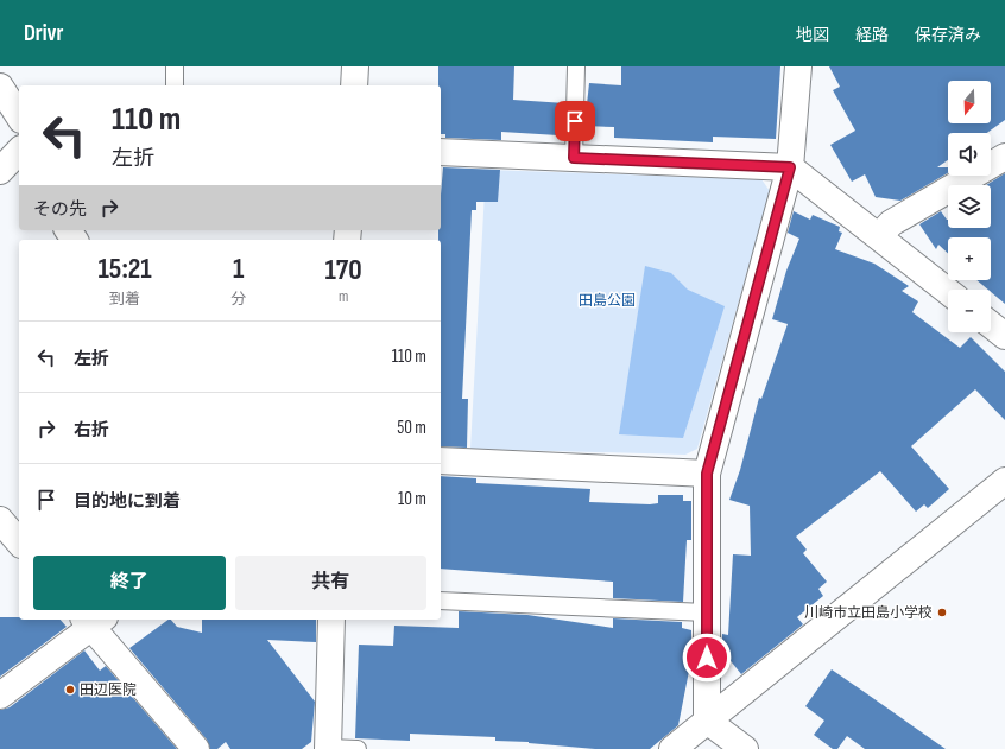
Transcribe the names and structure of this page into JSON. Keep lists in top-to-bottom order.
{
  "parks": ["田島公園"],
  "places": ["川崎市立田島小学校", "田辺医院"],
  "north": "bottom",
  "page": {
    "header": "Drivr",
    "nav": ["地図", "経路", "保存済み"],
    "map_buttons": ["+", "−"],
    "turn": ["110 m", "左折"],
    "then": "その先",
    "eta": [
      "15:21",
      "到着",
      "1",
      "分",
      "170",
      "m"
    ],
    "list": [
      {
        "name": "左折",
        "value": "110 m"
      },
      {
        "name": "右折",
        "value": "50 m"
      },
      {
        "name": "目的地に到着",
        "value": "10 m"
      }
    ],
    "buttons": ["終了", "共有"]
  }
}
